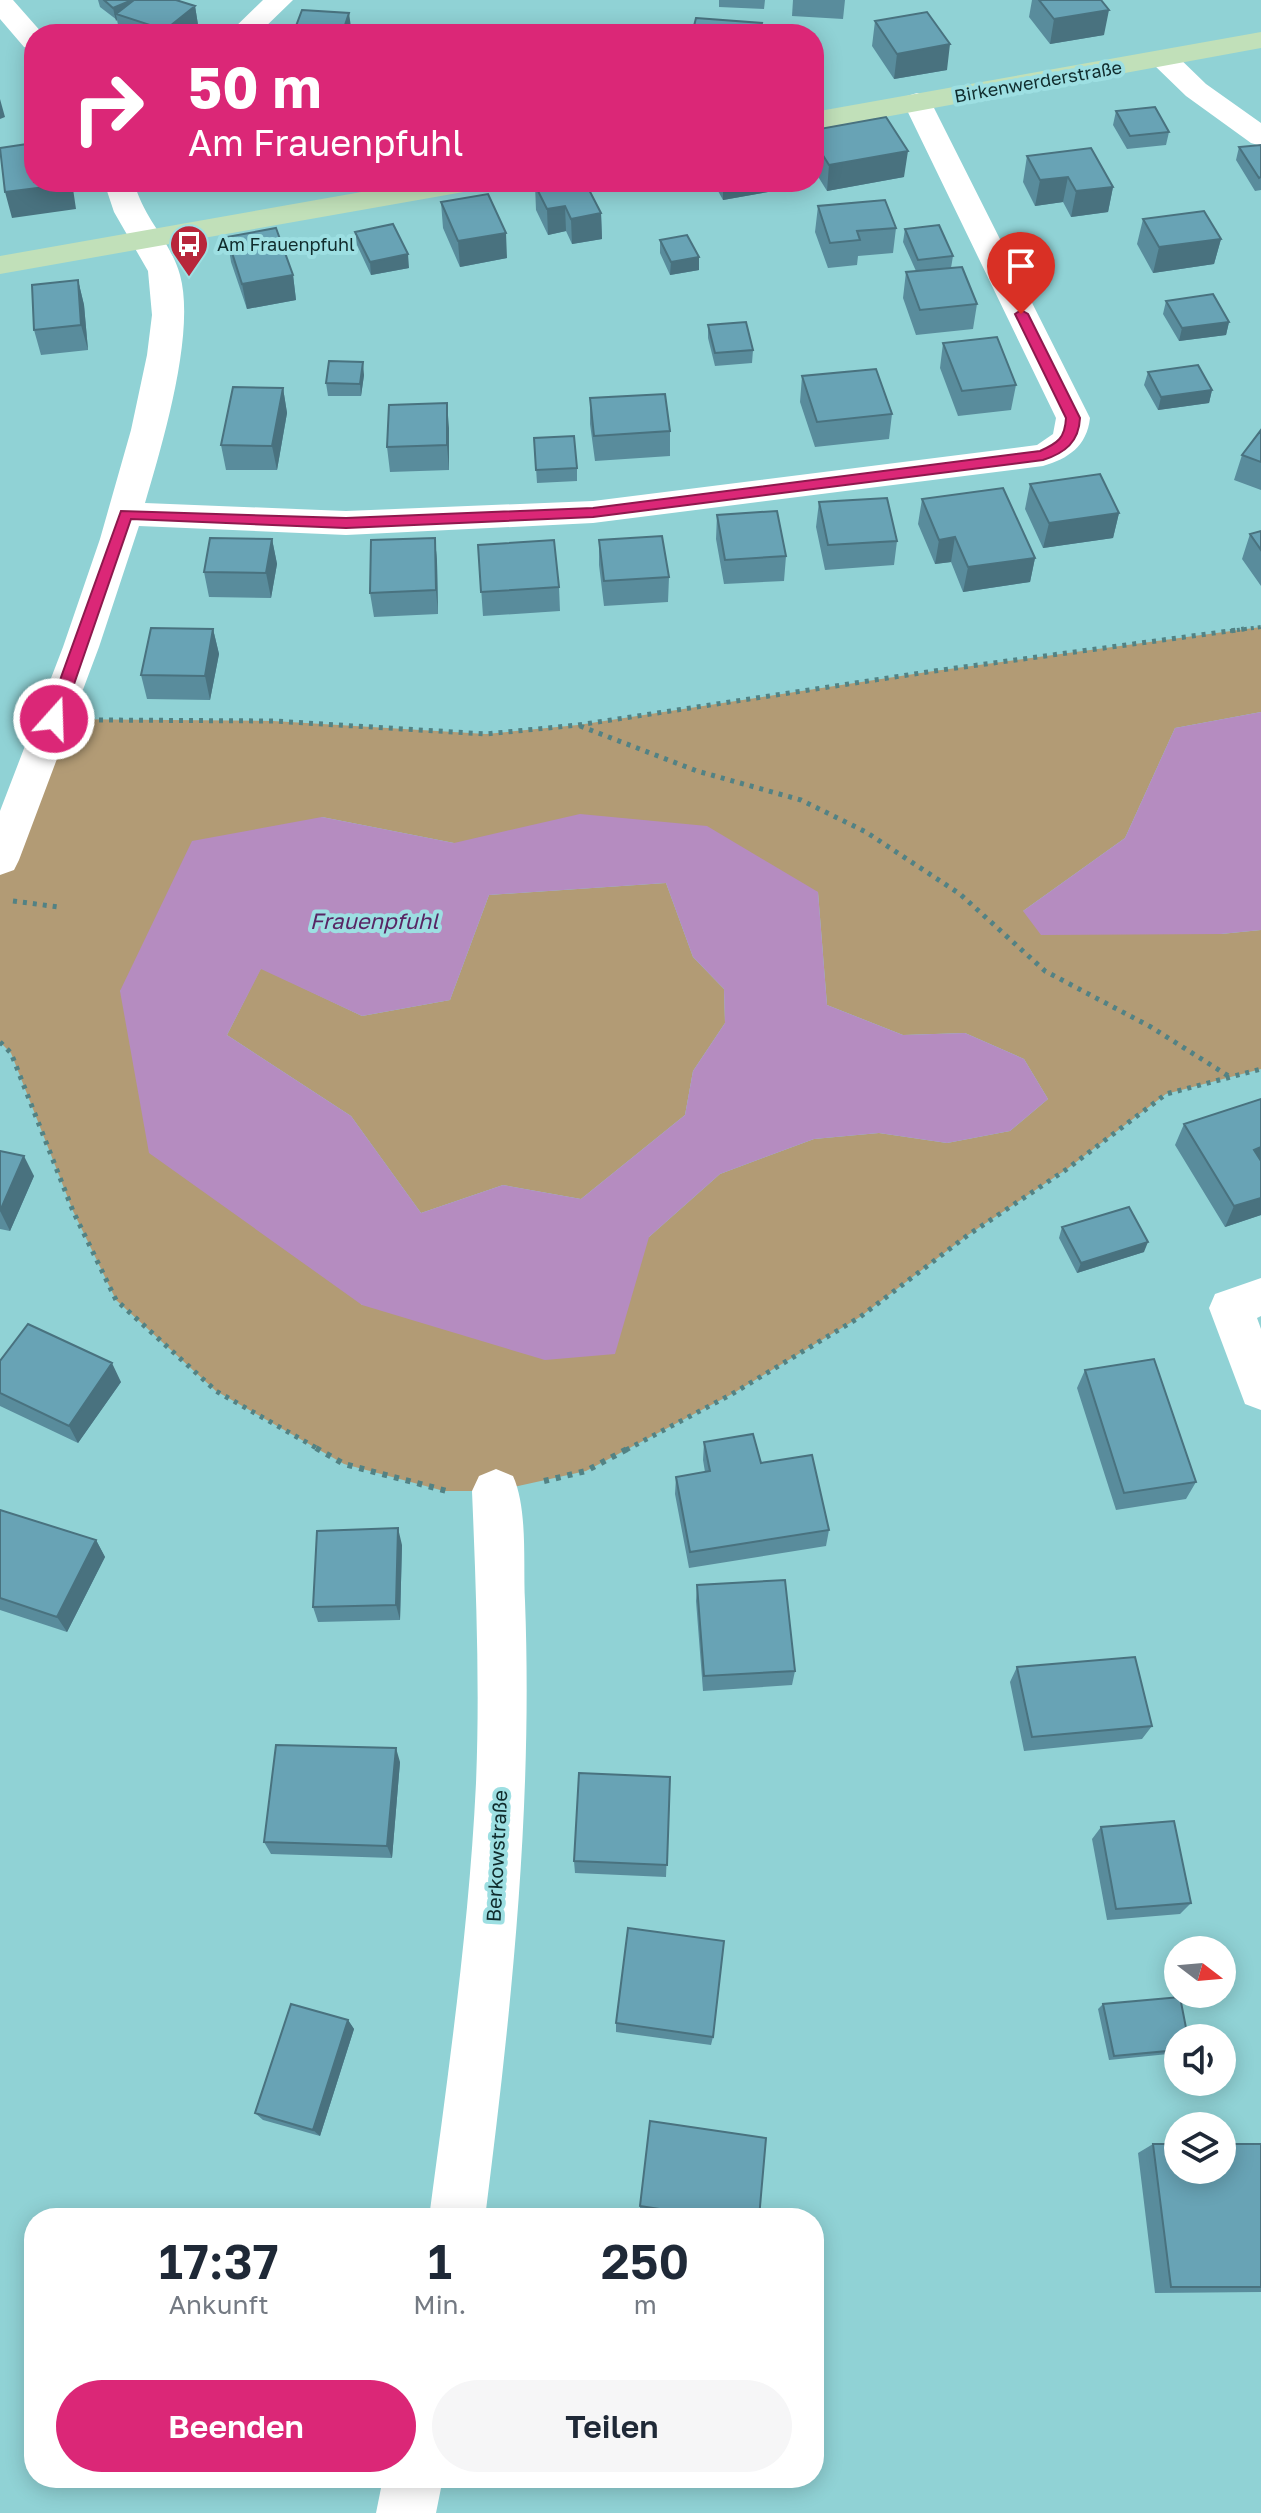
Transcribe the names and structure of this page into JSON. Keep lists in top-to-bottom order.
{
  "streets": {
    "main road": ["Birkenwerderstraße"],
    "street": ["Berkowstraße"]
  },
  "water": ["Frauenpfuhl"],
  "places": {
    "bus stop": ["Am Frauenpfuhl"]
  },
  "north": "right",
  "page": {
    "turn": ["50 m", "Am Frauenpfuhl"],
    "eta": [
      "17:37",
      "Ankunft",
      "1",
      "Min.",
      "250",
      "m"
    ],
    "buttons": ["Beenden", "Teilen"]
  }
}
